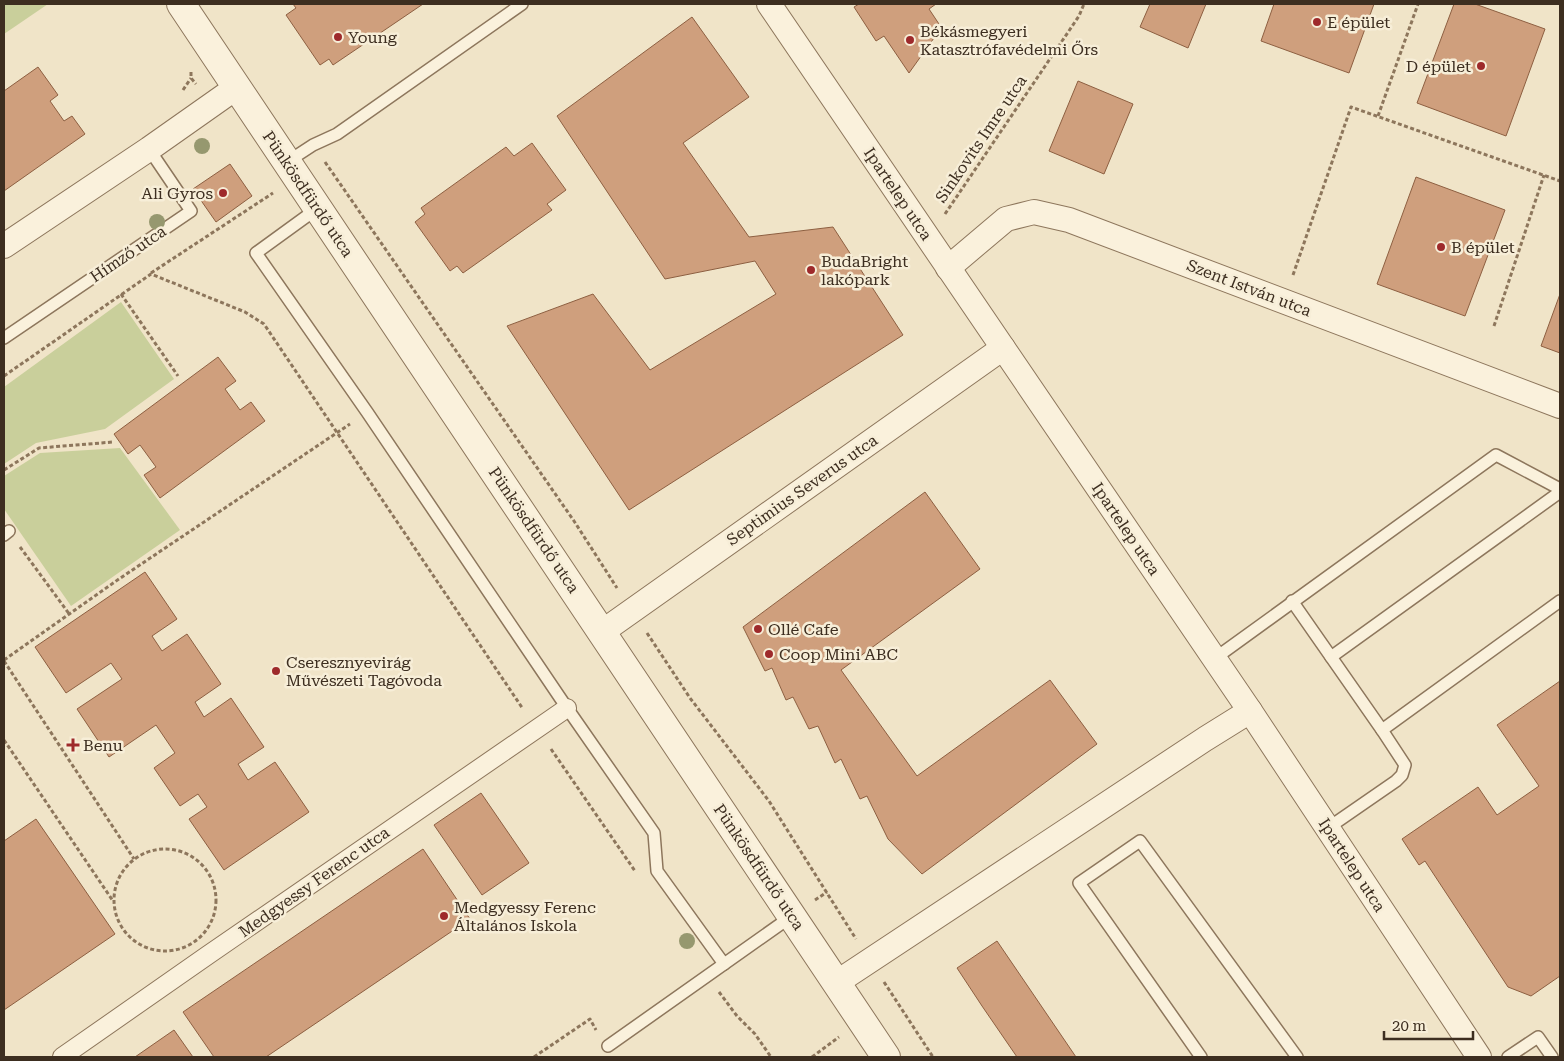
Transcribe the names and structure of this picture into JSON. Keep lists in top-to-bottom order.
{
  "streets": {
    "street": [
      "Pünkösdfürdő utca",
      "Ipartelep utca",
      "Szent István utca",
      "Septimius Severus utca",
      "Medgyessy Ferenc utca"
    ],
    "lane": ["Hímző utca"],
    "path": ["Sinkovits Imre utca"]
  },
  "crossings": [
    ["Sinkovits Imre utca", "Ipartelep utca"],
    ["Pünkösdfürdő utca", "Septimius Severus utca"],
    ["Ipartelep utca", "Szent István utca"],
    ["Ipartelep utca", "Septimius Severus utca"]
  ],
  "places": {
    "other": [
      "E épület",
      "Young",
      "Békásmegyeri Katasztrófavédelmi Őrs",
      "D épület",
      "Ali Gyros",
      "B épület",
      "BudaBright lakópark",
      "Ollé Cafe",
      "Coop Mini ABC",
      "Cseresznyevirág Művészeti Tagóvoda",
      "Medgyessy Ferenc Általános Iskola"
    ],
    "health": ["Benu"]
  },
  "scale_bar": "20 m"
}
